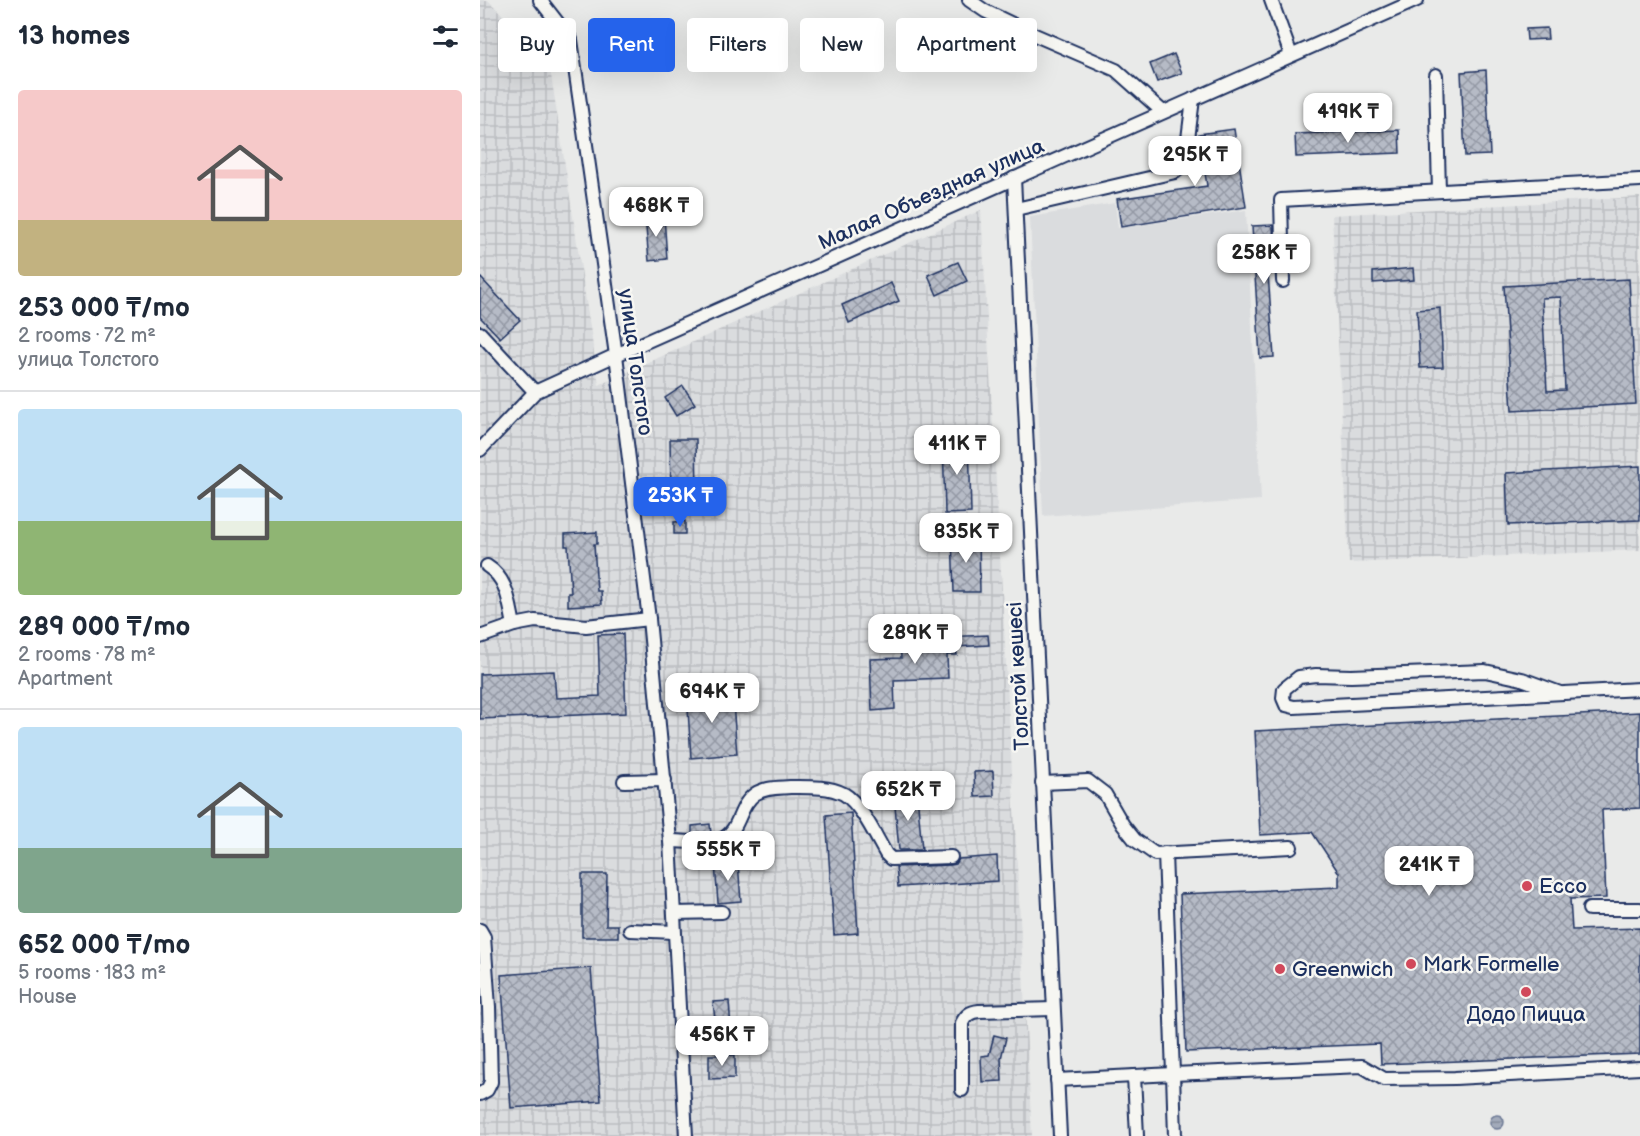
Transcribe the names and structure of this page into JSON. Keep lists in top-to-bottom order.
{
  "streets": {
    "street": ["Малая Объездная улица", "улица Толстого", "Толстой көшесі"]
  },
  "crossings": [
    ["Малая Объездная улица", "улица Толстого"],
    ["Малая Объездная улица", "Толстой көшесі"]
  ],
  "places": [
    "Ecco",
    "Mark Formelle",
    "Greenwich",
    "Додо Пицца"
  ],
  "page": {
    "heading": "13 homes",
    "chip": [
      "Buy",
      "Rent",
      "Filters",
      "New",
      "Apartment"
    ],
    "list": [
      {
        "name": "253 000 ₸/mo",
        "note": "2 rooms · 72 m² · улица Толстого"
      },
      {
        "name": "289 000 ₸/mo",
        "note": "2 rooms · 78 m² · Apartment"
      },
      {
        "name": "652 000 ₸/mo",
        "note": "5 rooms · 183 m² · House"
      }
    ],
    "price": [
      "419K ₸",
      "295K ₸",
      "468K ₸",
      "258K ₸",
      "411K ₸",
      "253K ₸",
      "835K ₸",
      "289K ₸",
      "694K ₸",
      "652K ₸",
      "555K ₸",
      "241K ₸",
      "456K ₸"
    ]
  }
}
